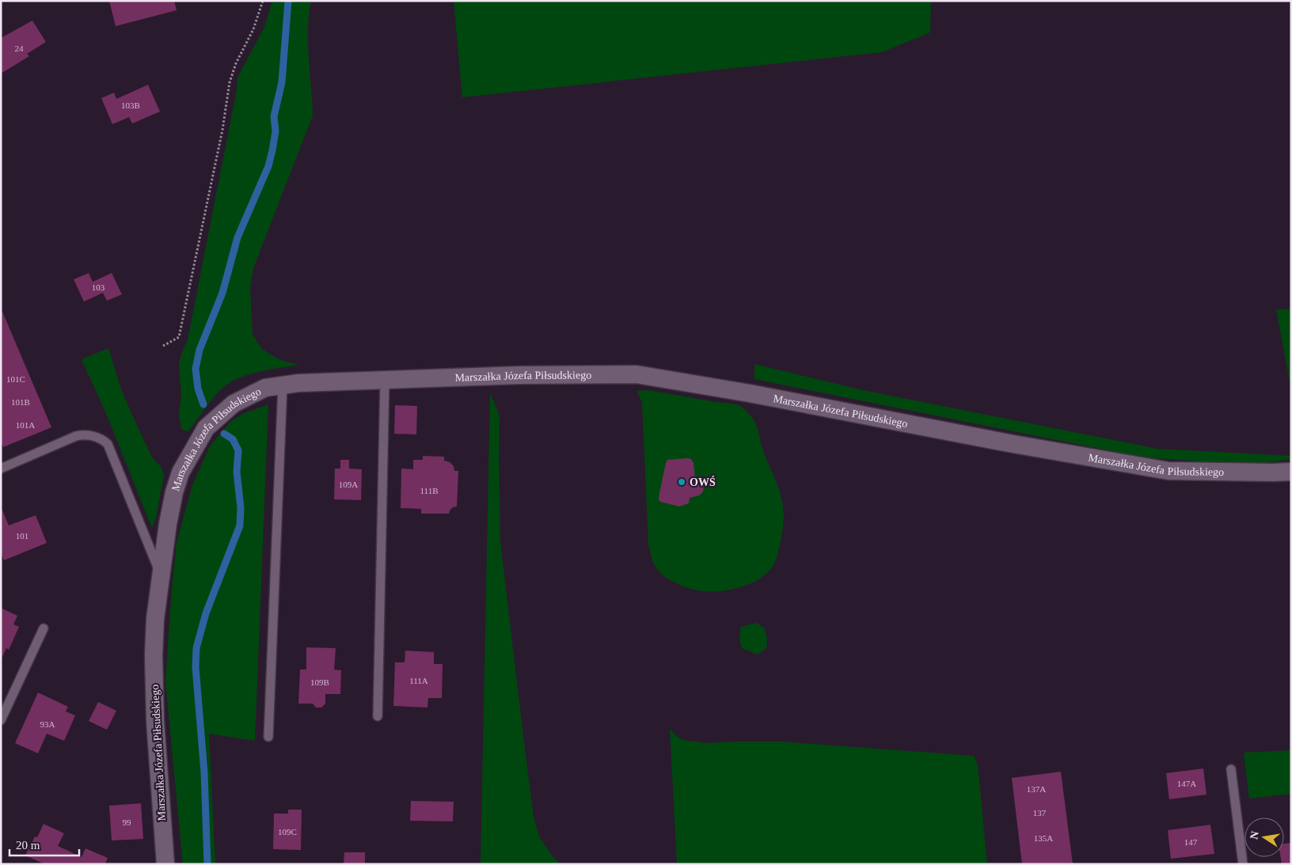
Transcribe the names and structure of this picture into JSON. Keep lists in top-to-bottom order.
{
  "streets": {
    "street": ["Marszałka Józefa Piłsudskiego"]
  },
  "places": ["OWŚ"],
  "house_numbers": [
    "24",
    "103B",
    "103",
    "101C",
    "101B",
    "101A",
    "109A",
    "111B",
    "101",
    "111A",
    "109B",
    "93A",
    "147A",
    "137A",
    "137",
    "99",
    "109C",
    "135A",
    "147"
  ],
  "scale_bar": "20 m",
  "north": "left"
}
